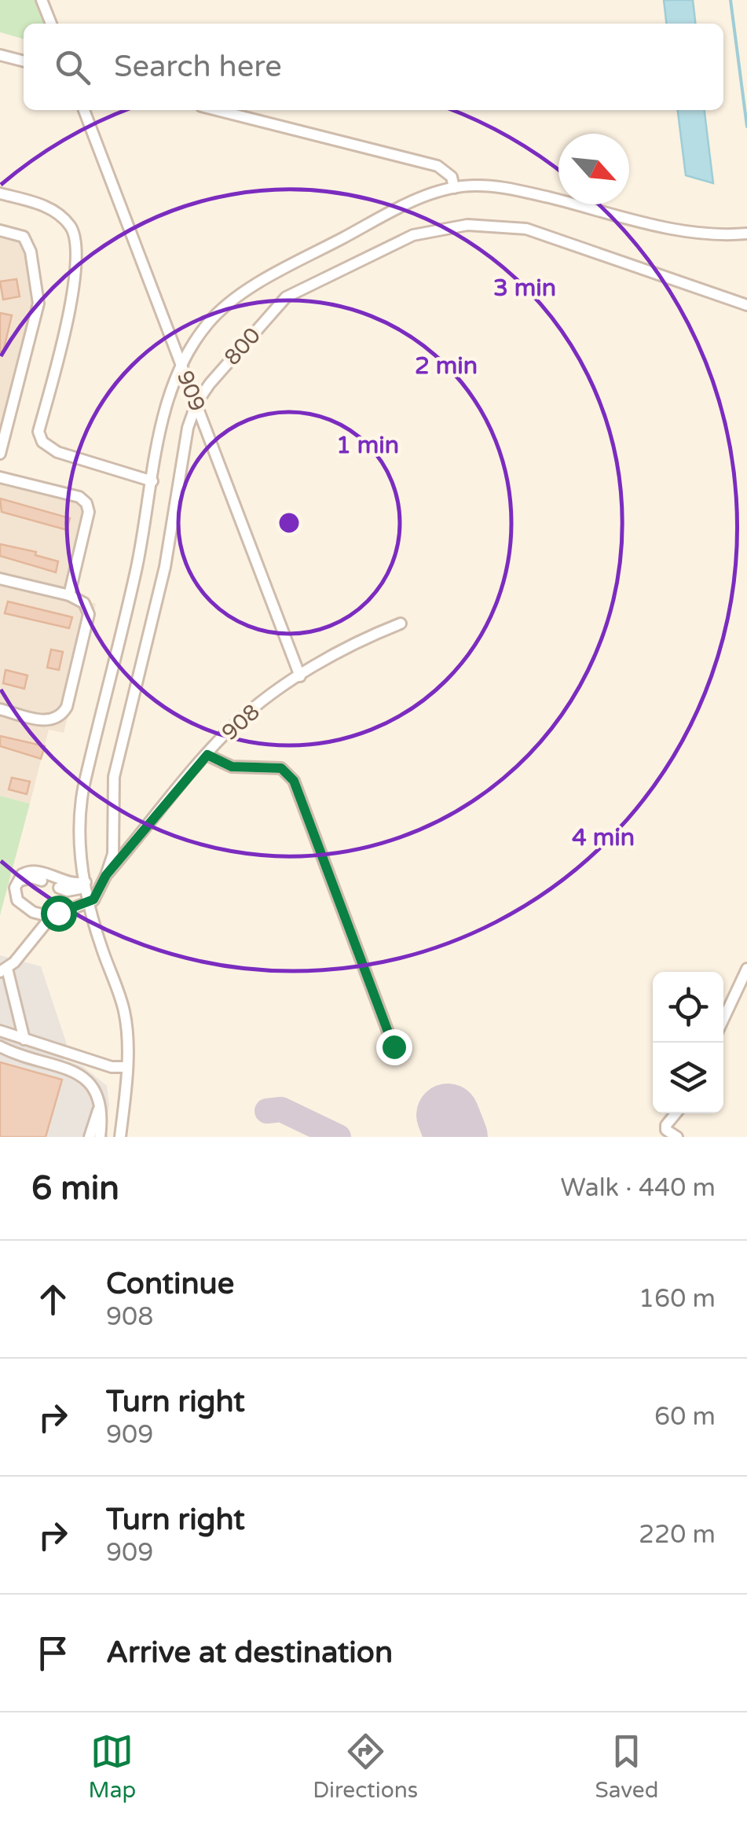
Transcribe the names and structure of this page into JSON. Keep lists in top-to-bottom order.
{
  "streets": {
    "street": ["800", "909", "908"]
  },
  "crossings": [
    ["800", "909"],
    ["800", "908"],
    ["909", "908"]
  ],
  "north": "bottom right",
  "page": {
    "search": "Search here",
    "heading": ["6 min", "Walk · 440 m"],
    "list": [
      ["Continue", "908", "160 m"],
      ["Turn right", "909", "60 m"],
      ["Turn right", "909", "220 m"],
      "Arrive at destination"
    ],
    "nav": ["Map", "Directions", "Saved"]
  },
  "rings": [
    "3 min",
    "2 min",
    "1 min",
    "4 min"
  ]
}
